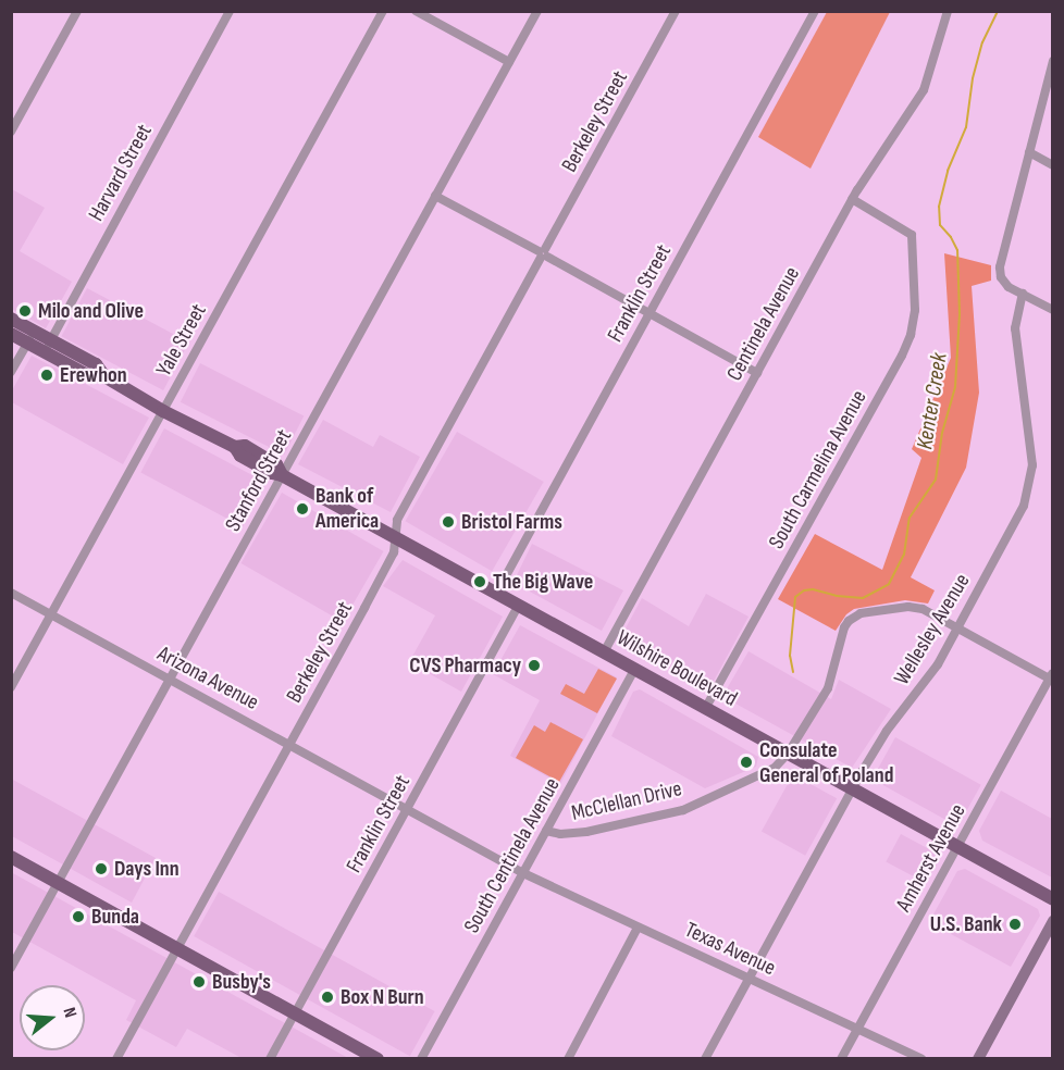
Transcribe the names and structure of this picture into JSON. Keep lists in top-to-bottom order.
{
  "streets": {
    "main road": ["Wilshire Boulevard"],
    "street": [
      "Berkeley Street",
      "Harvard Street",
      "Franklin Street",
      "Centinela Avenue",
      "Yale Street",
      "South Carmelina Avenue",
      "Stanford Street",
      "Wellesley Avenue",
      "Arizona Avenue",
      "McClellan Drive",
      "South Centinela Avenue",
      "Amherst Avenue",
      "Texas Avenue"
    ]
  },
  "crossings": [
    ["Berkeley Street", "Wilshire Boulevard"],
    ["Berkeley Street", "Arizona Avenue"],
    ["Harvard Street", "Wilshire Boulevard"],
    ["Franklin Street", "Wilshire Boulevard"],
    ["Franklin Street", "Arizona Avenue"],
    ["Centinela Avenue", "South Carmelina Avenue"],
    ["Centinela Avenue", "Wilshire Boulevard"],
    ["Yale Street", "Wilshire Boulevard"],
    ["Yale Street", "Arizona Avenue"],
    ["South Carmelina Avenue", "Wilshire Boulevard"],
    ["Stanford Street", "Wilshire Boulevard"],
    ["Stanford Street", "Arizona Avenue"],
    ["Wellesley Avenue", "Wilshire Boulevard"],
    ["Wellesley Avenue", "McClellan Drive"],
    ["Wellesley Avenue", "Texas Avenue"],
    ["Wilshire Boulevard", "McClellan Drive"],
    ["Wilshire Boulevard", "South Centinela Avenue"],
    ["Wilshire Boulevard", "Amherst Avenue"],
    ["Arizona Avenue", "South Centinela Avenue"],
    ["Arizona Avenue", "Texas Avenue"],
    ["McClellan Drive", "South Centinela Avenue"],
    ["McClellan Drive", "Amherst Avenue"],
    ["South Centinela Avenue", "Texas Avenue"],
    ["Amherst Avenue", "Texas Avenue"]
  ],
  "water": ["Kenter Creek"],
  "places": [
    "Milo and Olive",
    "Erewhon",
    "Bank of America",
    "Bristol Farms",
    "The Big Wave",
    "CVS Pharmacy",
    "Consulate General of Poland",
    "Days Inn",
    "Bunda",
    "U.S. Bank",
    "Busby's",
    "Box N Burn"
  ],
  "north": "right"
}
